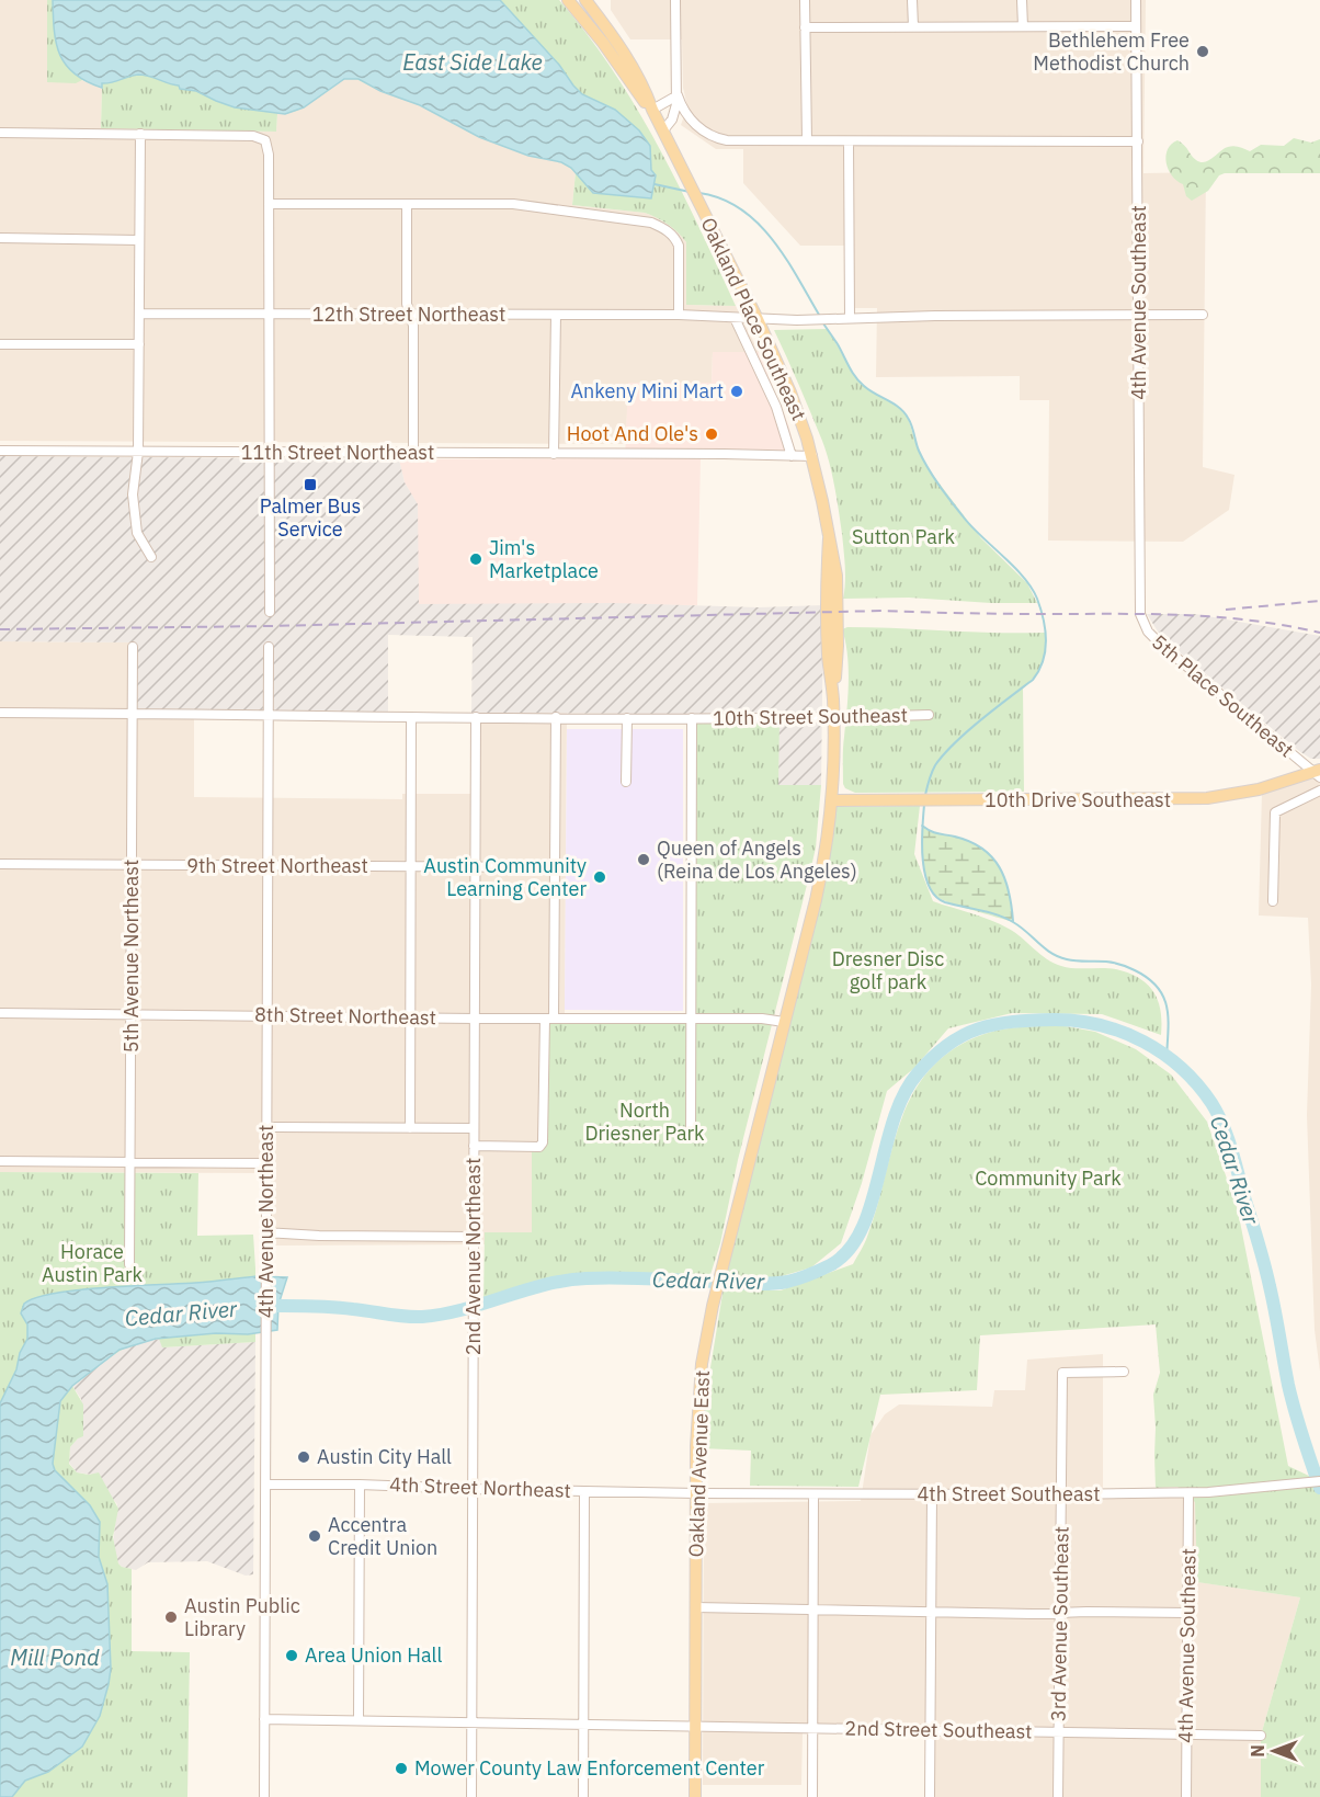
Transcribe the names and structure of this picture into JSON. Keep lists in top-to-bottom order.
{
  "streets": {
    "main road": ["Oakland Place Southeast", "10th Drive Southeast", "Oakland Avenue East"],
    "street": [
      "4th Avenue Southeast",
      "12th Street Northeast",
      "11th Street Northeast",
      "5th Place Southeast",
      "10th Street Southeast",
      "9th Street Northeast",
      "5th Avenue Northeast",
      "8th Street Northeast",
      "4th Avenue Northeast",
      "2nd Avenue Northeast",
      "4th Street Northeast",
      "4th Street Southeast",
      "3rd Avenue Southeast",
      "2nd Street Southeast"
    ]
  },
  "crossings": [
    ["4th Avenue Southeast", "12th Street Northeast"],
    ["4th Avenue Southeast", "5th Place Southeast"],
    ["4th Avenue Southeast", "4th Street Southeast"],
    ["4th Avenue Southeast", "2nd Street Southeast"],
    ["12th Street Northeast", "Oakland Place Southeast"],
    ["Oakland Place Southeast", "11th Street Northeast"],
    ["Oakland Place Southeast", "10th Street Southeast"],
    ["Oakland Place Southeast", "10th Drive Southeast"],
    ["Oakland Place Southeast", "8th Street Northeast"],
    ["Oakland Place Southeast", "Oakland Avenue East"],
    ["5th Place Southeast", "10th Drive Southeast"],
    ["10th Street Southeast", "5th Avenue Northeast"],
    ["10th Street Southeast", "4th Avenue Northeast"],
    ["10th Street Southeast", "2nd Avenue Northeast"],
    ["9th Street Northeast", "5th Avenue Northeast"],
    ["9th Street Northeast", "4th Avenue Northeast"],
    ["9th Street Northeast", "2nd Avenue Northeast"],
    ["5th Avenue Northeast", "8th Street Northeast"],
    ["8th Street Northeast", "4th Avenue Northeast"],
    ["8th Street Northeast", "2nd Avenue Northeast"],
    ["8th Street Northeast", "Oakland Avenue East"],
    ["4th Avenue Northeast", "4th Street Northeast"],
    ["4th Avenue Northeast", "2nd Street Southeast"],
    ["2nd Avenue Northeast", "4th Street Northeast"],
    ["2nd Avenue Northeast", "2nd Street Southeast"],
    ["Oakland Avenue East", "4th Street Northeast"],
    ["Oakland Avenue East", "4th Street Southeast"],
    ["Oakland Avenue East", "2nd Street Southeast"],
    ["4th Street Northeast", "4th Street Southeast"],
    ["4th Street Southeast", "3rd Avenue Southeast"],
    ["3rd Avenue Southeast", "2nd Street Southeast"]
  ],
  "water": ["East Side Lake", "Cedar River", "Mill Pond"],
  "parks": [
    "Sutton Park",
    "Dresner Disc golf park",
    "North Driesner Park",
    "Community Park",
    "Horace Austin Park"
  ],
  "places": {
    "other": [
      "Bethlehem Free Methodist Church",
      "Ankeny Mini Mart",
      "Hoot And Ole's",
      "Jim's Marketplace",
      "Queen of Angels (Reina de Los Angeles)",
      "Austin Community Learning Center",
      "Austin City Hall",
      "Accentra Credit Union",
      "Austin Public Library",
      "Area Union Hall",
      "Mower County Law Enforcement Center"
    ],
    "transit": ["Palmer Bus Service"]
  },
  "north": "left"
}
